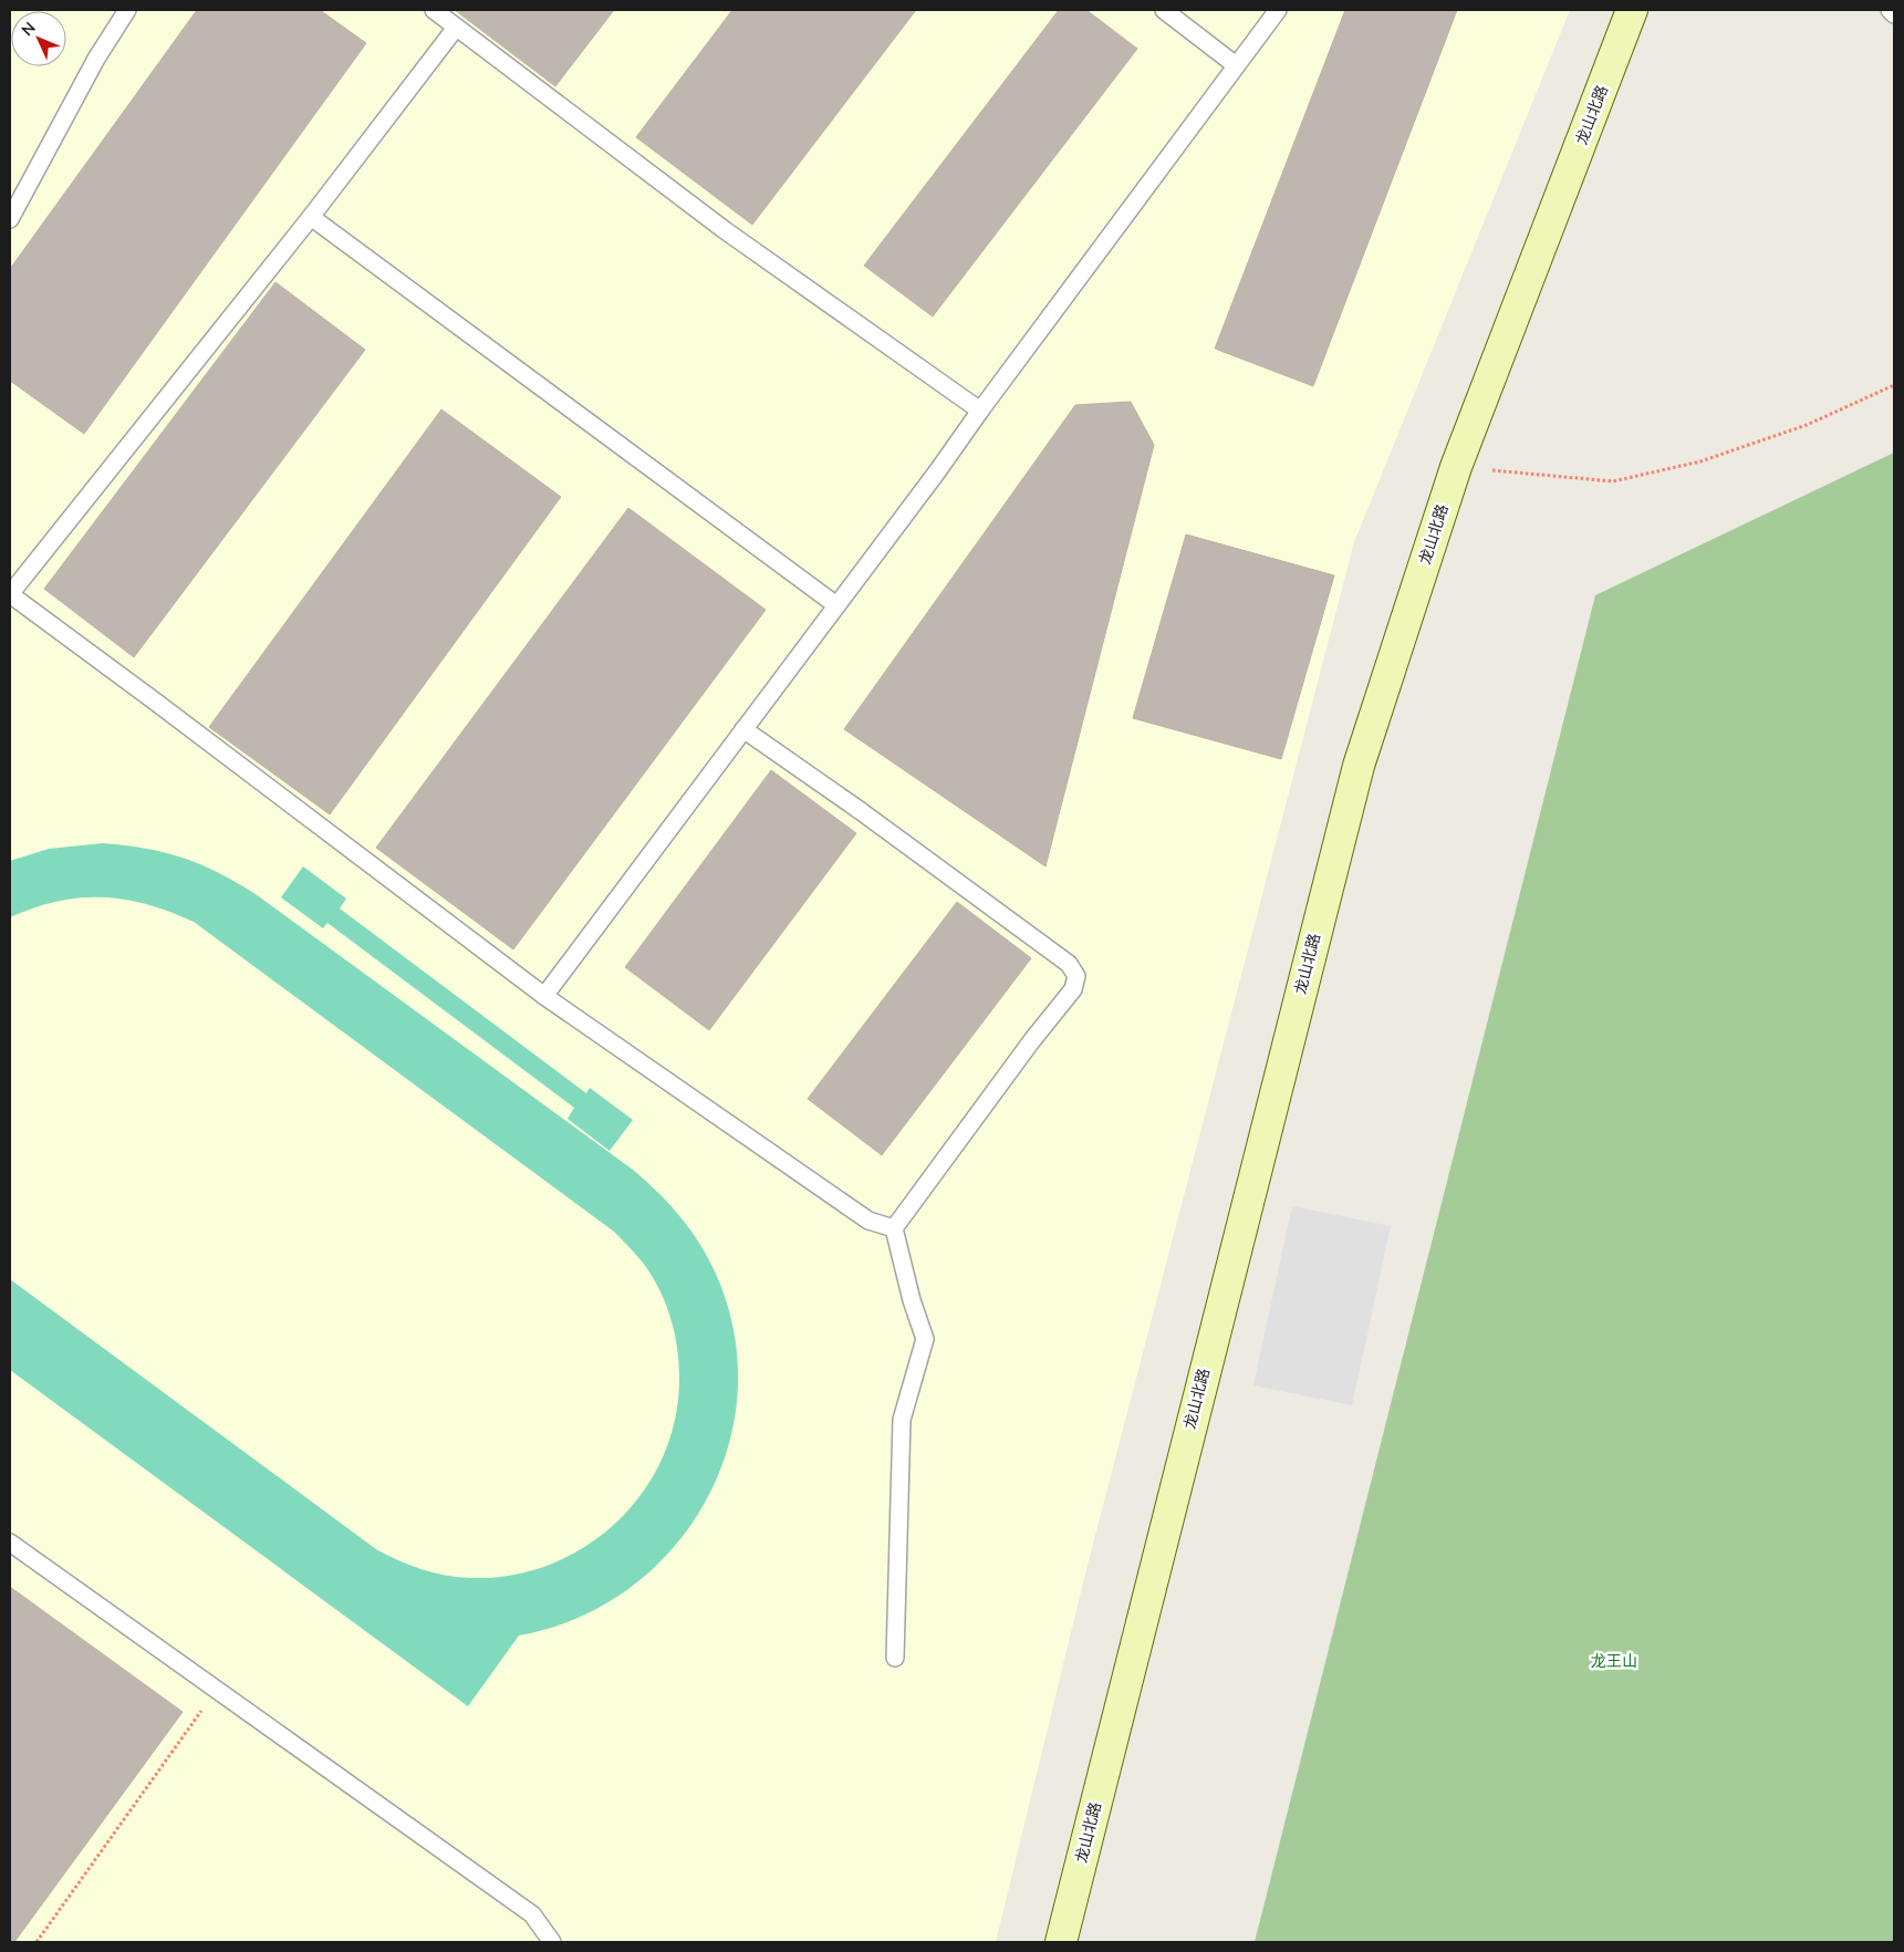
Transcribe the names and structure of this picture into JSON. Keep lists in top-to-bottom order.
{
  "streets": {
    "street": ["龙山北路"]
  },
  "parks": ["龙王山"],
  "north": "top left"
}
